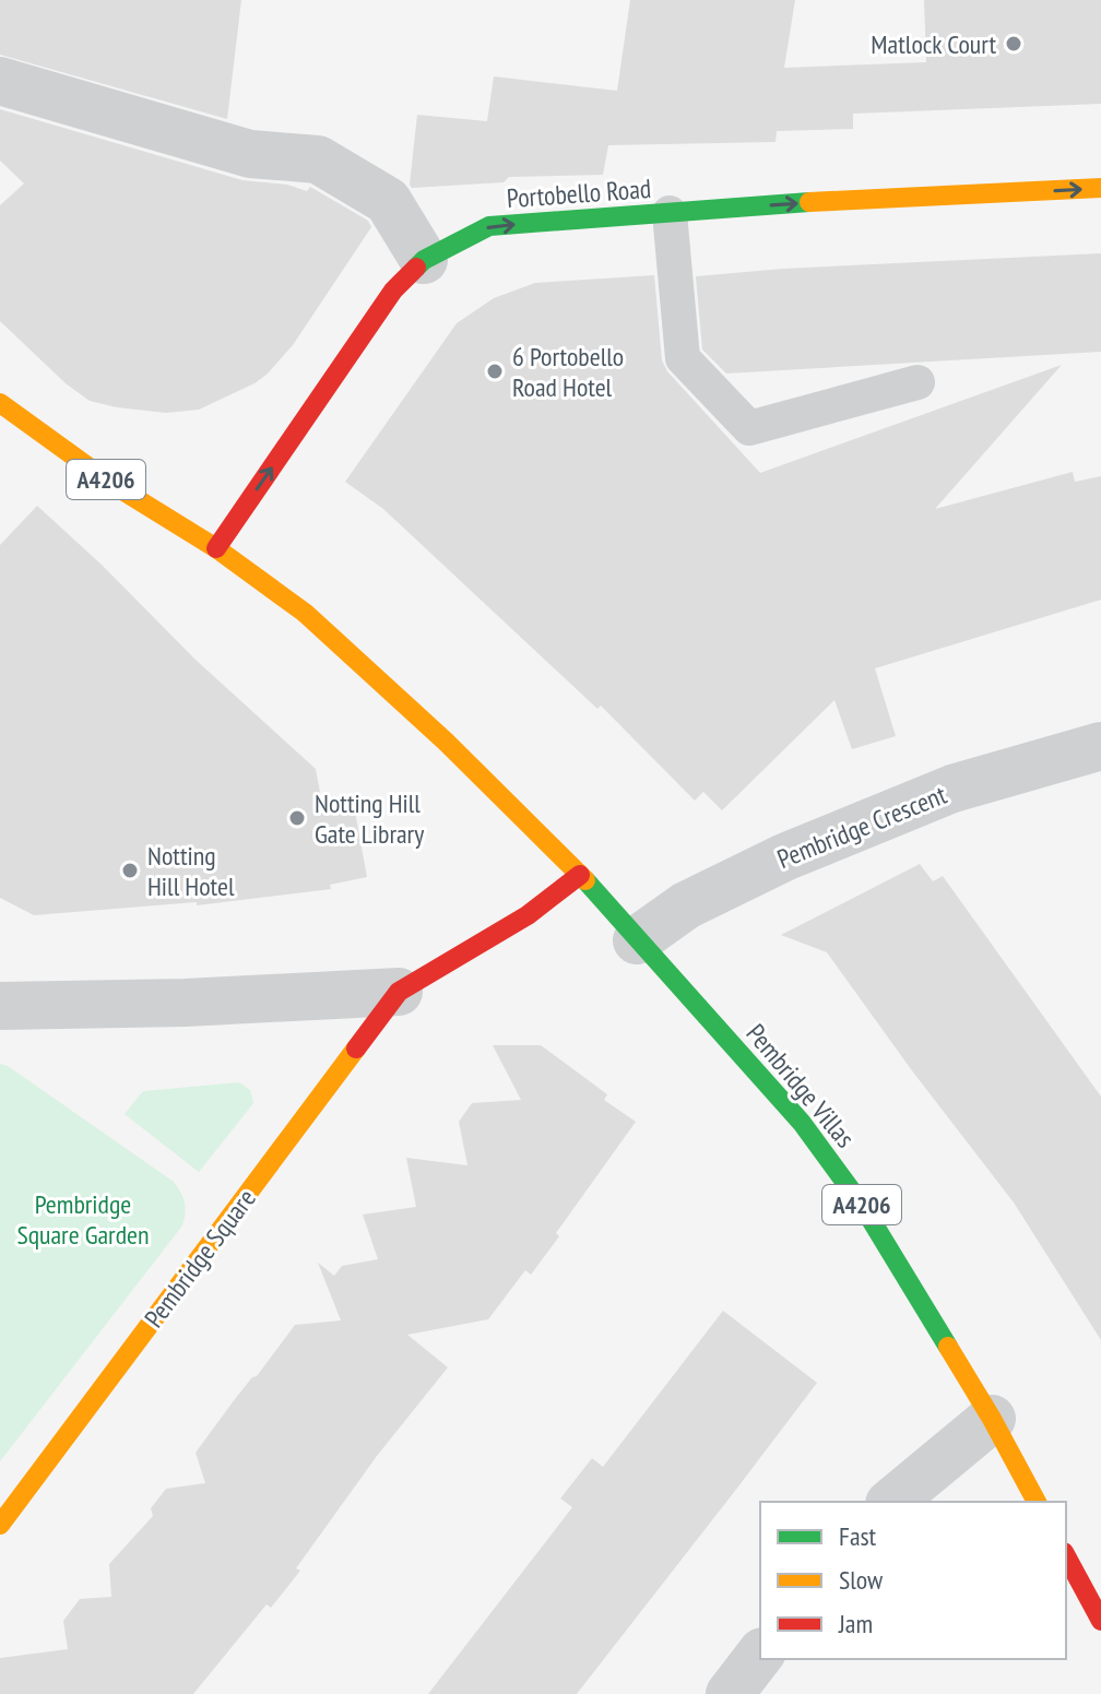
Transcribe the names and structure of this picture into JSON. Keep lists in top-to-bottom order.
{
  "streets": {
    "street": [
      "Portobello Road",
      "A4206",
      "Pembridge Crescent",
      "Pembridge Villas",
      "Pembridge Square"
    ]
  },
  "crossings": [
    ["Portobello Road", "A4206"],
    ["A4206", "Pembridge Crescent"],
    ["A4206", "Pembridge Villas"],
    ["A4206", "Pembridge Square"],
    ["Pembridge Crescent", "Pembridge Villas"]
  ],
  "one_way": ["Portobello Road"],
  "parks": ["Pembridge Square Garden"],
  "places": [
    "Matlock Court",
    "6 Portobello Road Hotel",
    "Notting Hill Gate Library",
    "Notting Hill Hotel"
  ],
  "legend": ["Fast", "Slow", "Jam"]
}
